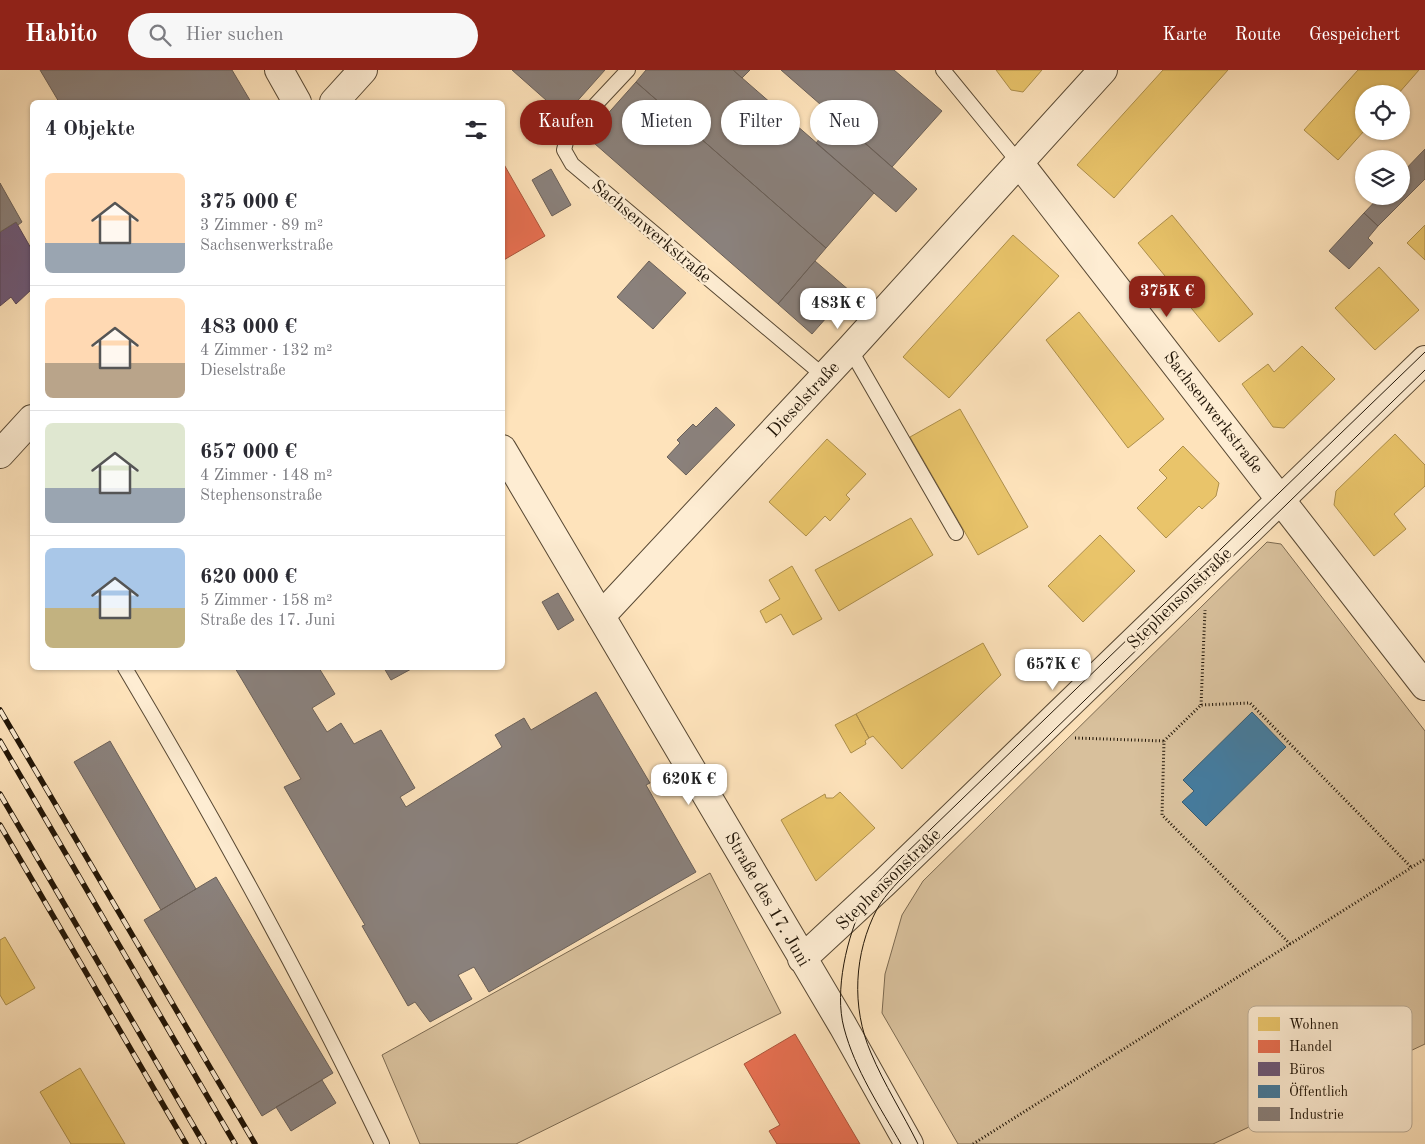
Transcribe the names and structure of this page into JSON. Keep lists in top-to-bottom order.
{
  "streets": {
    "street": [
      "Sachsenwerkstraße",
      "Dieselstraße",
      "Stephensonstraße",
      "Straße des 17. Juni"
    ]
  },
  "crossings": [
    ["Sachsenwerkstraße", "Dieselstraße"],
    ["Sachsenwerkstraße", "Stephensonstraße"],
    ["Dieselstraße", "Straße des 17. Juni"],
    ["Stephensonstraße", "Straße des 17. Juni"]
  ],
  "legend": [
    "Wohnen",
    "Handel",
    "Büros",
    "Öffentlich",
    "Industrie"
  ],
  "page": {
    "header": "Habito",
    "search": "Hier suchen",
    "nav": ["Karte", "Route", "Gespeichert"],
    "chip": [
      "Kaufen",
      "Mieten",
      "Filter",
      "Neu"
    ],
    "heading": "4 Objekte",
    "list": [
      {
        "name": "375 000 €",
        "note": "3 Zimmer · 89 m² · Sachsenwerkstraße"
      },
      {
        "name": "483 000 €",
        "note": "4 Zimmer · 132 m² · Dieselstraße"
      },
      {
        "name": "657 000 €",
        "note": "4 Zimmer · 148 m² · Stephensonstraße"
      },
      {
        "name": "620 000 €",
        "note": "5 Zimmer · 158 m² · Straße des 17. Juni"
      }
    ],
    "price": [
      "375K €",
      "483K €",
      "657K €",
      "620K €"
    ]
  }
}
